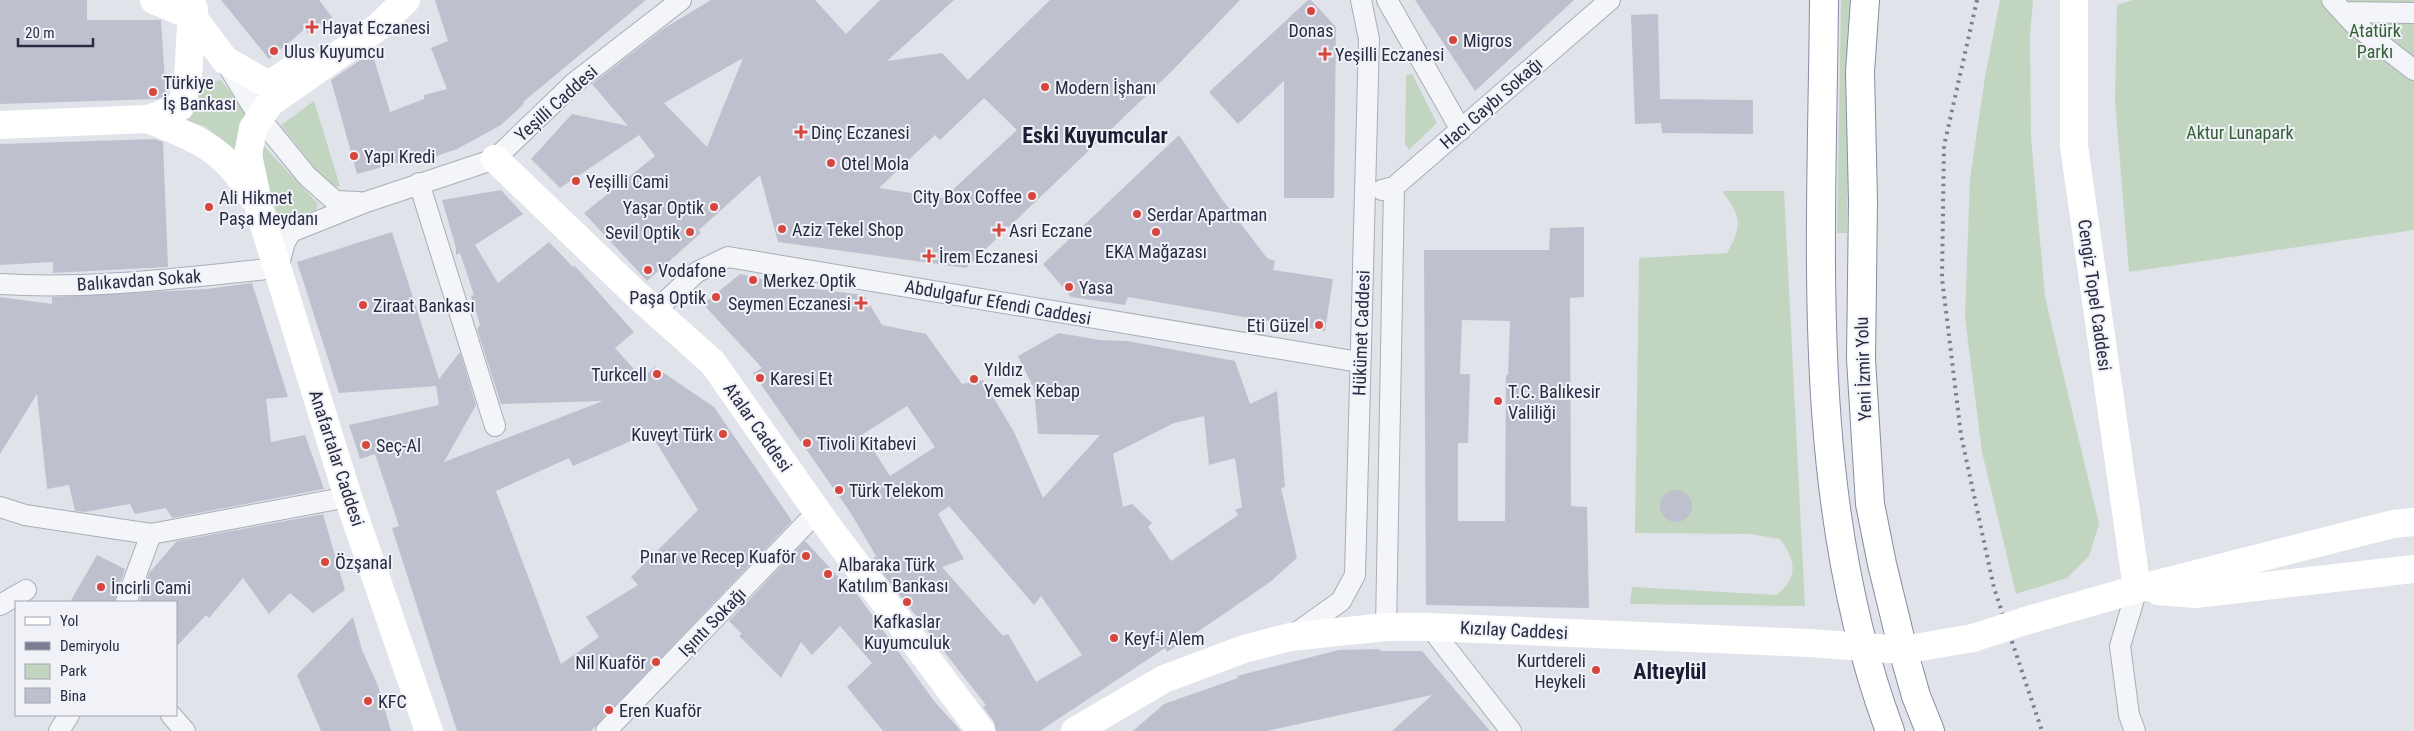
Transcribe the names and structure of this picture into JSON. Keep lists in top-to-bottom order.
{
  "streets": {
    "main road": [
      "Cengiz Topel Caddesi",
      "Yeni İzmir Yolu",
      "Atalar Caddesi",
      "Anafartalar Caddesi",
      "Kızılay Caddesi"
    ],
    "street": [
      "Yeşilli Caddesi",
      "Hacı Gaybı Sokağı",
      "Balıkavdan Sokak",
      "Abdulgafur Efendi Caddesi",
      "Hükümet Caddesi",
      "Işıntı Sokağı"
    ]
  },
  "crossings": [
    ["Yeşilli Caddesi", "Balıkavdan Sokak"],
    ["Yeşilli Caddesi", "Atalar Caddesi"],
    ["Yeşilli Caddesi", "Anafartalar Caddesi"],
    ["Hacı Gaybı Sokağı", "Hükümet Caddesi"],
    ["Balıkavdan Sokak", "Anafartalar Caddesi"],
    ["Cengiz Topel Caddesi", "Kızılay Caddesi"],
    ["Abdulgafur Efendi Caddesi", "Hükümet Caddesi"],
    ["Abdulgafur Efendi Caddesi", "Atalar Caddesi"],
    ["Hükümet Caddesi", "Kızılay Caddesi"],
    ["Yeni İzmir Yolu", "Kızılay Caddesi"],
    ["Atalar Caddesi", "Işıntı Sokağı"]
  ],
  "districts": ["Eski Kuyumcular", "Altıeylül"],
  "parks": ["Atatürk Parkı", "Aktur Lunapark"],
  "places": {
    "other": [
      "Donas",
      "Migros",
      "Ulus Kuyumcu",
      "Modern İşhanı",
      "Türkiye İş Bankası",
      "Yapı Kredi",
      "Otel Mola",
      "Yeşilli Cami",
      "City Box Coffee",
      "Ali Hikmet Paşa Meydanı",
      "Yaşar Optik",
      "Serdar Apartman",
      "Aziz Tekel Shop",
      "Sevil Optik",
      "EKA Mağazası",
      "Vodafone",
      "Merkez Optik",
      "Yasa",
      "Paşa Optik",
      "Ziraat Bankası",
      "Eti Güzel",
      "Turkcell",
      "Karesi Et",
      "Yıldız Yemek Kebap",
      "T.C. Balıkesir Valiliği",
      "Kuveyt Türk",
      "Tivoli Kitabevi",
      "Seç-Al",
      "Türk Telekom",
      "Pınar ve Recep Kuaför",
      "Özşanal",
      "Albaraka Türk Katılım Bankası",
      "İncirli Cami",
      "Kafkaslar Kuyumculuk",
      "Keyf-i Alem",
      "Nil Kuaför",
      "Kurtdereli Heykeli",
      "KFC",
      "Eren Kuaför"
    ],
    "health": [
      "Hayat Eczanesi",
      "Yeşilli Eczanesi",
      "Dinç Eczanesi",
      "Asri Eczane",
      "İrem Eczanesi",
      "Seymen Eczanesi"
    ]
  },
  "legend": [
    "Yol",
    "Demiryolu",
    "Park",
    "Bina"
  ],
  "scale_bar": "20 m"
}
